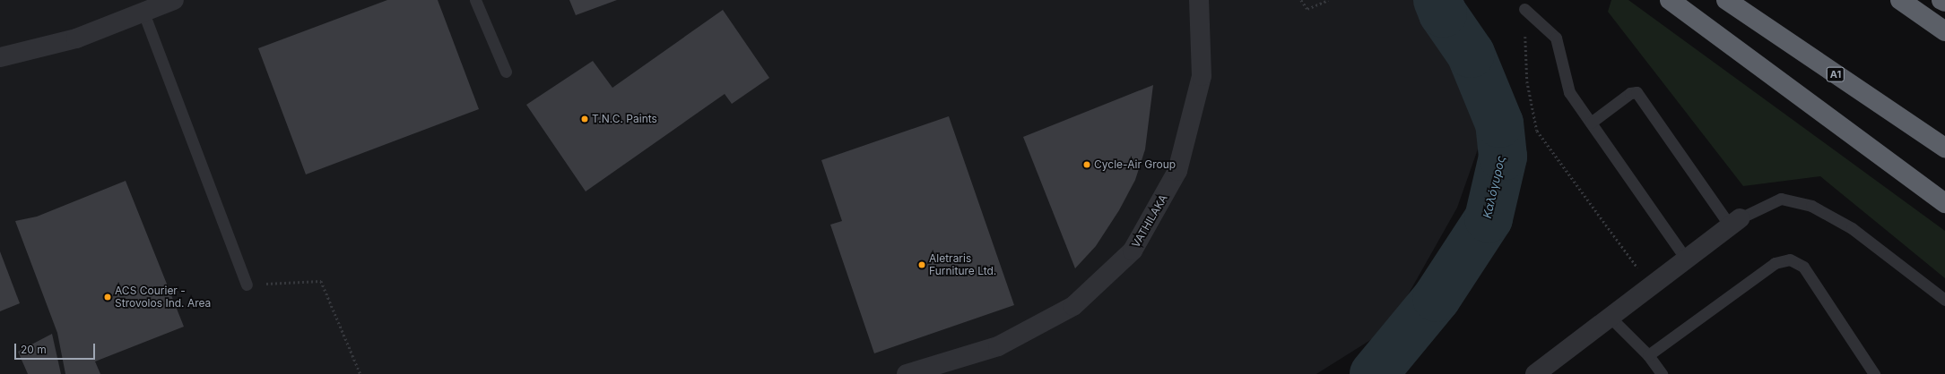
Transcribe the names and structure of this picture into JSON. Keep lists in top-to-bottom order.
{
  "streets": {
    "highway": ["A1"],
    "street": ["VATHILAKA"]
  },
  "water": ["Καλόγυρος"],
  "places": [
    "T.N.C. Paints",
    "Cycle-Air Group",
    "Aletraris Furniture Ltd.",
    "ACS Courier - Strovolos Ind. Area"
  ],
  "scale_bar": "20 m"
}
